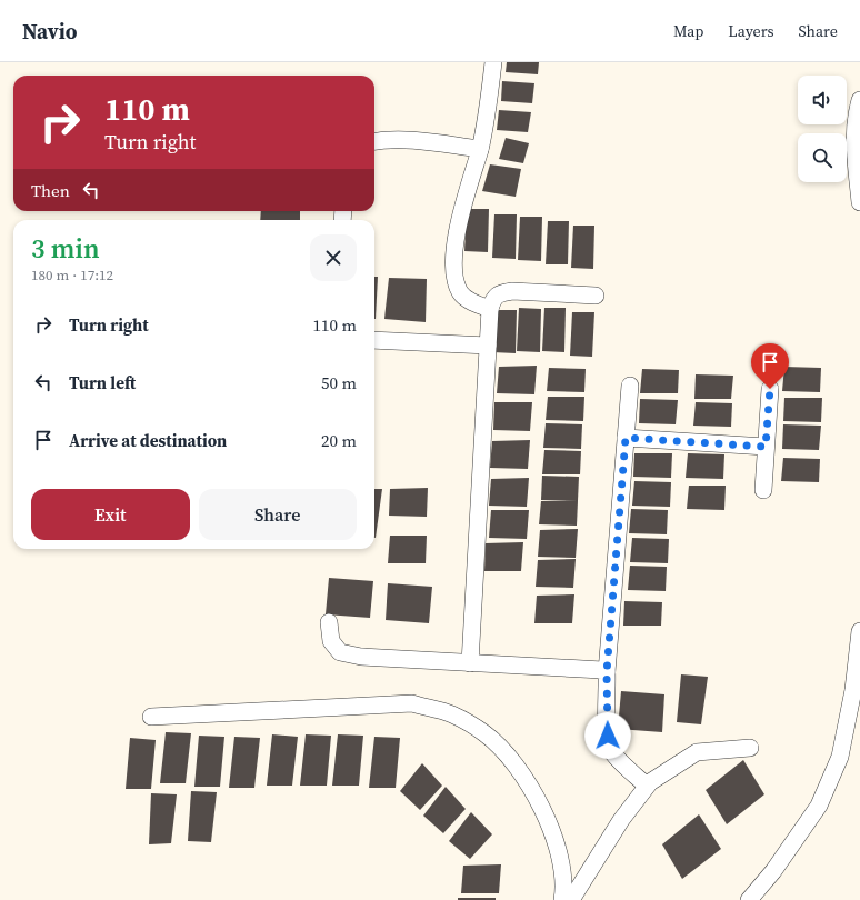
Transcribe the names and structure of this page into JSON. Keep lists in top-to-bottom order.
{
  "page": {
    "header": "Navio",
    "nav": ["Map", "Layers", "Share"],
    "turn": ["110 m", "Turn right"],
    "then": "Then",
    "heading": ["3 min", "180 m · 17:12"],
    "list": [
      {
        "name": "Turn right",
        "value": "110 m"
      },
      {
        "name": "Turn left",
        "value": "50 m"
      },
      {
        "name": "Arrive at destination",
        "value": "20 m"
      }
    ],
    "buttons": ["Exit", "Share"]
  }
}
